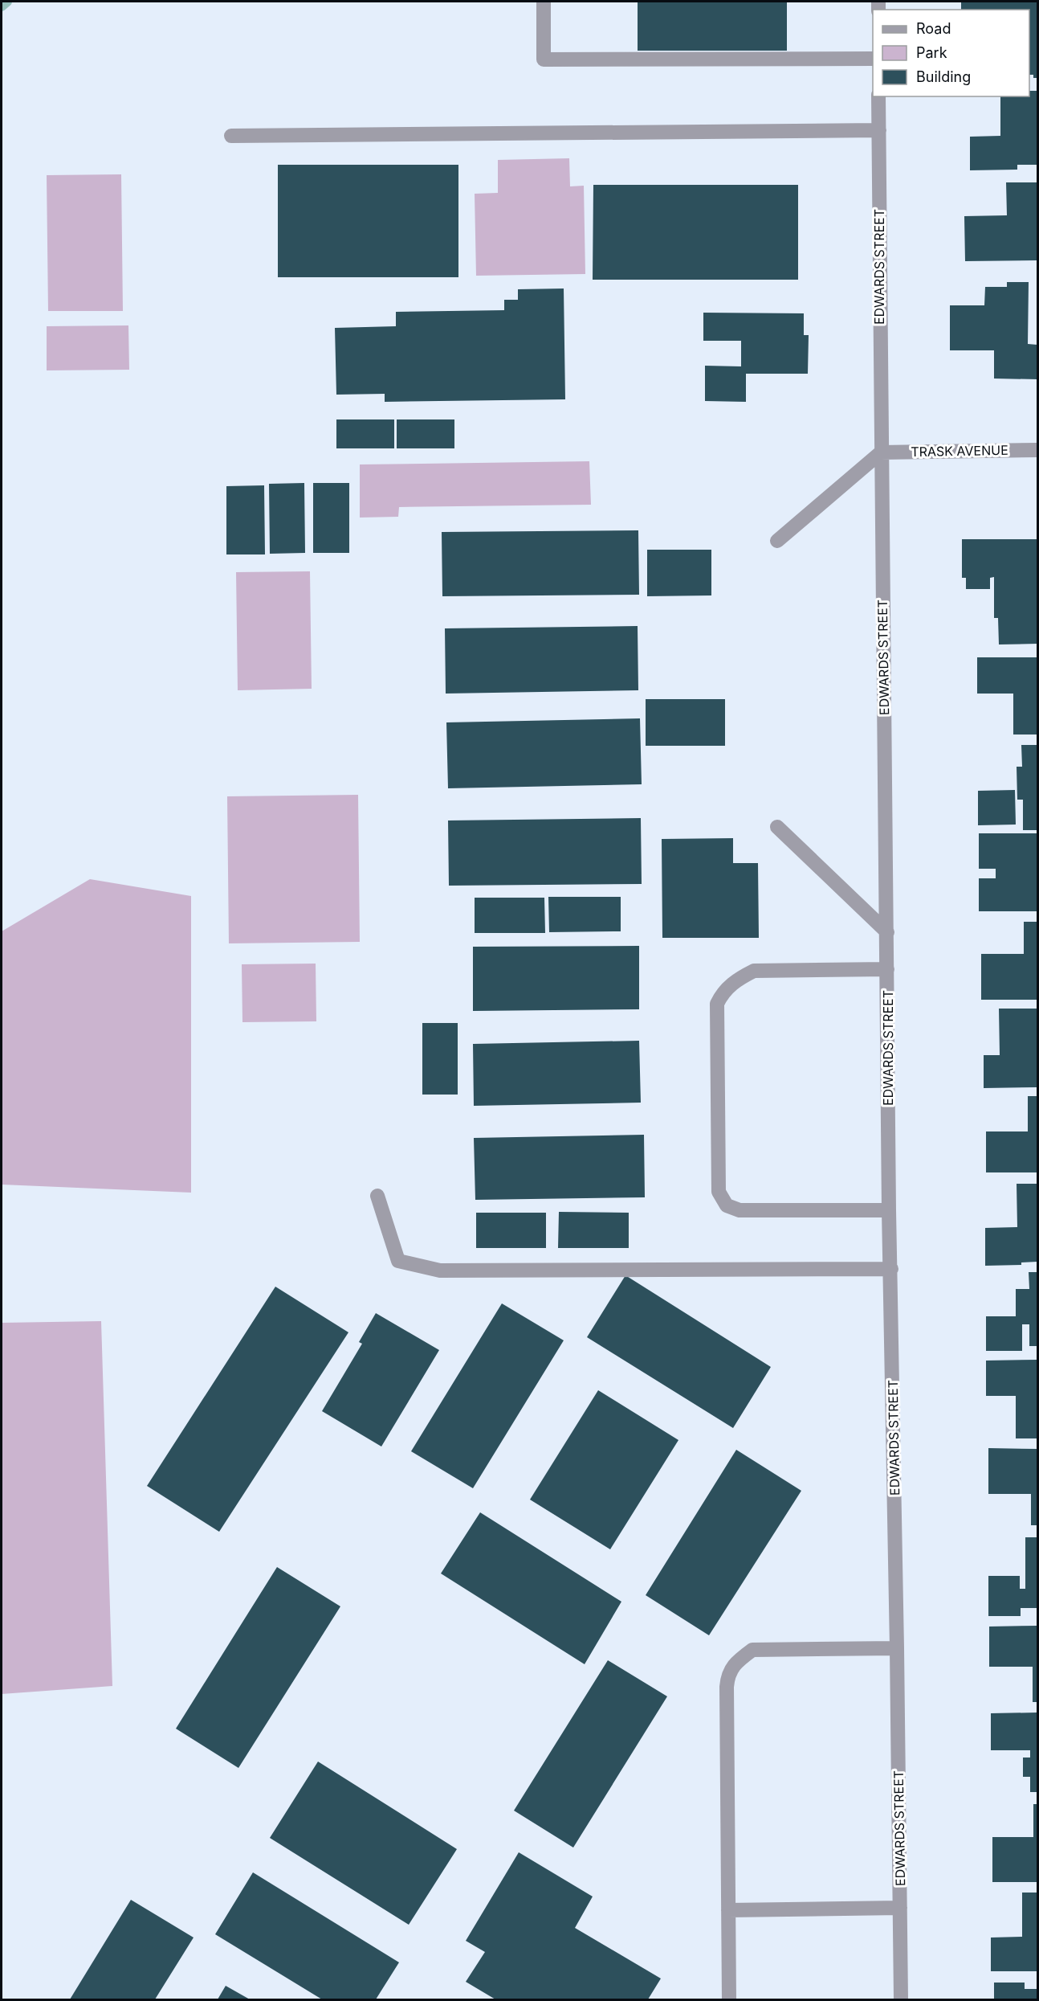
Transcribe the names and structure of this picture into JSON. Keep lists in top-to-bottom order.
{
  "streets": {
    "street": ["EDWARDS STREET", "TRASK AVENUE"]
  },
  "crossings": [
    ["EDWARDS STREET", "TRASK AVENUE"]
  ],
  "legend": ["Road", "Park", "Building"]
}
